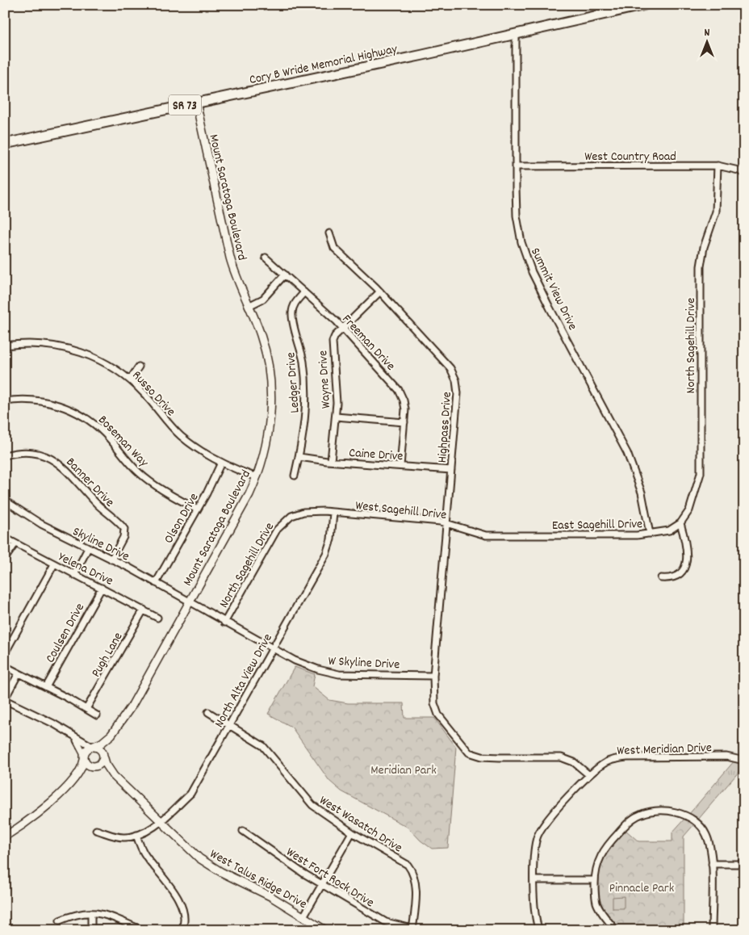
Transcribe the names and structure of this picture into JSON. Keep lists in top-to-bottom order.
{
  "streets": {
    "highway": ["Cory B Wride Memorial Highway", "SR 73"],
    "street": [
      "West Country Road",
      "Mount Saratoga Boulevard",
      "Summit View Drive",
      "Freeman Drive",
      "North Sagehill Drive",
      "Wayne Drive",
      "Ledger Drive",
      "Russo Drive",
      "Highpass Drive",
      "Boseman Way",
      "Caine Drive",
      "Banner Drive",
      "West Sagehill Drive",
      "Olson Drive",
      "East Sagehill Drive",
      "Skyline Drive",
      "Yelena Drive",
      "Coulsen Drive",
      "Pugh Lane",
      "W Skyline Drive",
      "North Alta View Drive",
      "West Meridian Drive",
      "West Wasatch Drive",
      "West Fort Rock Drive",
      "West Talus Ridge Drive"
    ]
  },
  "crossings": [
    ["Cory B Wride Memorial Highway", "Mount Saratoga Boulevard"],
    ["Cory B Wride Memorial Highway", "Summit View Drive"],
    ["West Country Road", "Summit View Drive"],
    ["West Country Road", "North Sagehill Drive"],
    ["Mount Saratoga Boulevard", "Russo Drive"],
    ["Mount Saratoga Boulevard", "Skyline Drive"],
    ["Mount Saratoga Boulevard", "W Skyline Drive"],
    ["Mount Saratoga Boulevard", "West Talus Ridge Drive"],
    ["Summit View Drive", "East Sagehill Drive"],
    ["Freeman Drive", "Wayne Drive"],
    ["Freeman Drive", "Ledger Drive"],
    ["Freeman Drive", "Caine Drive"],
    ["North Sagehill Drive", "West Sagehill Drive"],
    ["North Sagehill Drive", "East Sagehill Drive"],
    ["North Sagehill Drive", "W Skyline Drive"],
    ["North Sagehill Drive", "North Alta View Drive"],
    ["Wayne Drive", "Highpass Drive"],
    ["Wayne Drive", "Caine Drive"],
    ["Ledger Drive", "Caine Drive"],
    ["Russo Drive", "Olson Drive"],
    ["Highpass Drive", "Caine Drive"],
    ["Highpass Drive", "West Sagehill Drive"],
    ["Highpass Drive", "W Skyline Drive"],
    ["Highpass Drive", "West Meridian Drive"],
    ["Boseman Way", "Olson Drive"],
    ["Banner Drive", "Skyline Drive"],
    ["West Sagehill Drive", "East Sagehill Drive"],
    ["West Sagehill Drive", "North Alta View Drive"],
    ["Olson Drive", "Skyline Drive"],
    ["Skyline Drive", "W Skyline Drive"],
    ["Yelena Drive", "Coulsen Drive"],
    ["Yelena Drive", "Pugh Lane"],
    ["W Skyline Drive", "North Alta View Drive"],
    ["North Alta View Drive", "West Wasatch Drive"],
    ["North Alta View Drive", "West Talus Ridge Drive"],
    ["West Wasatch Drive", "West Fort Rock Drive"]
  ],
  "parks": ["Meridian Park", "Pinnacle Park"],
  "north": "top"
}
